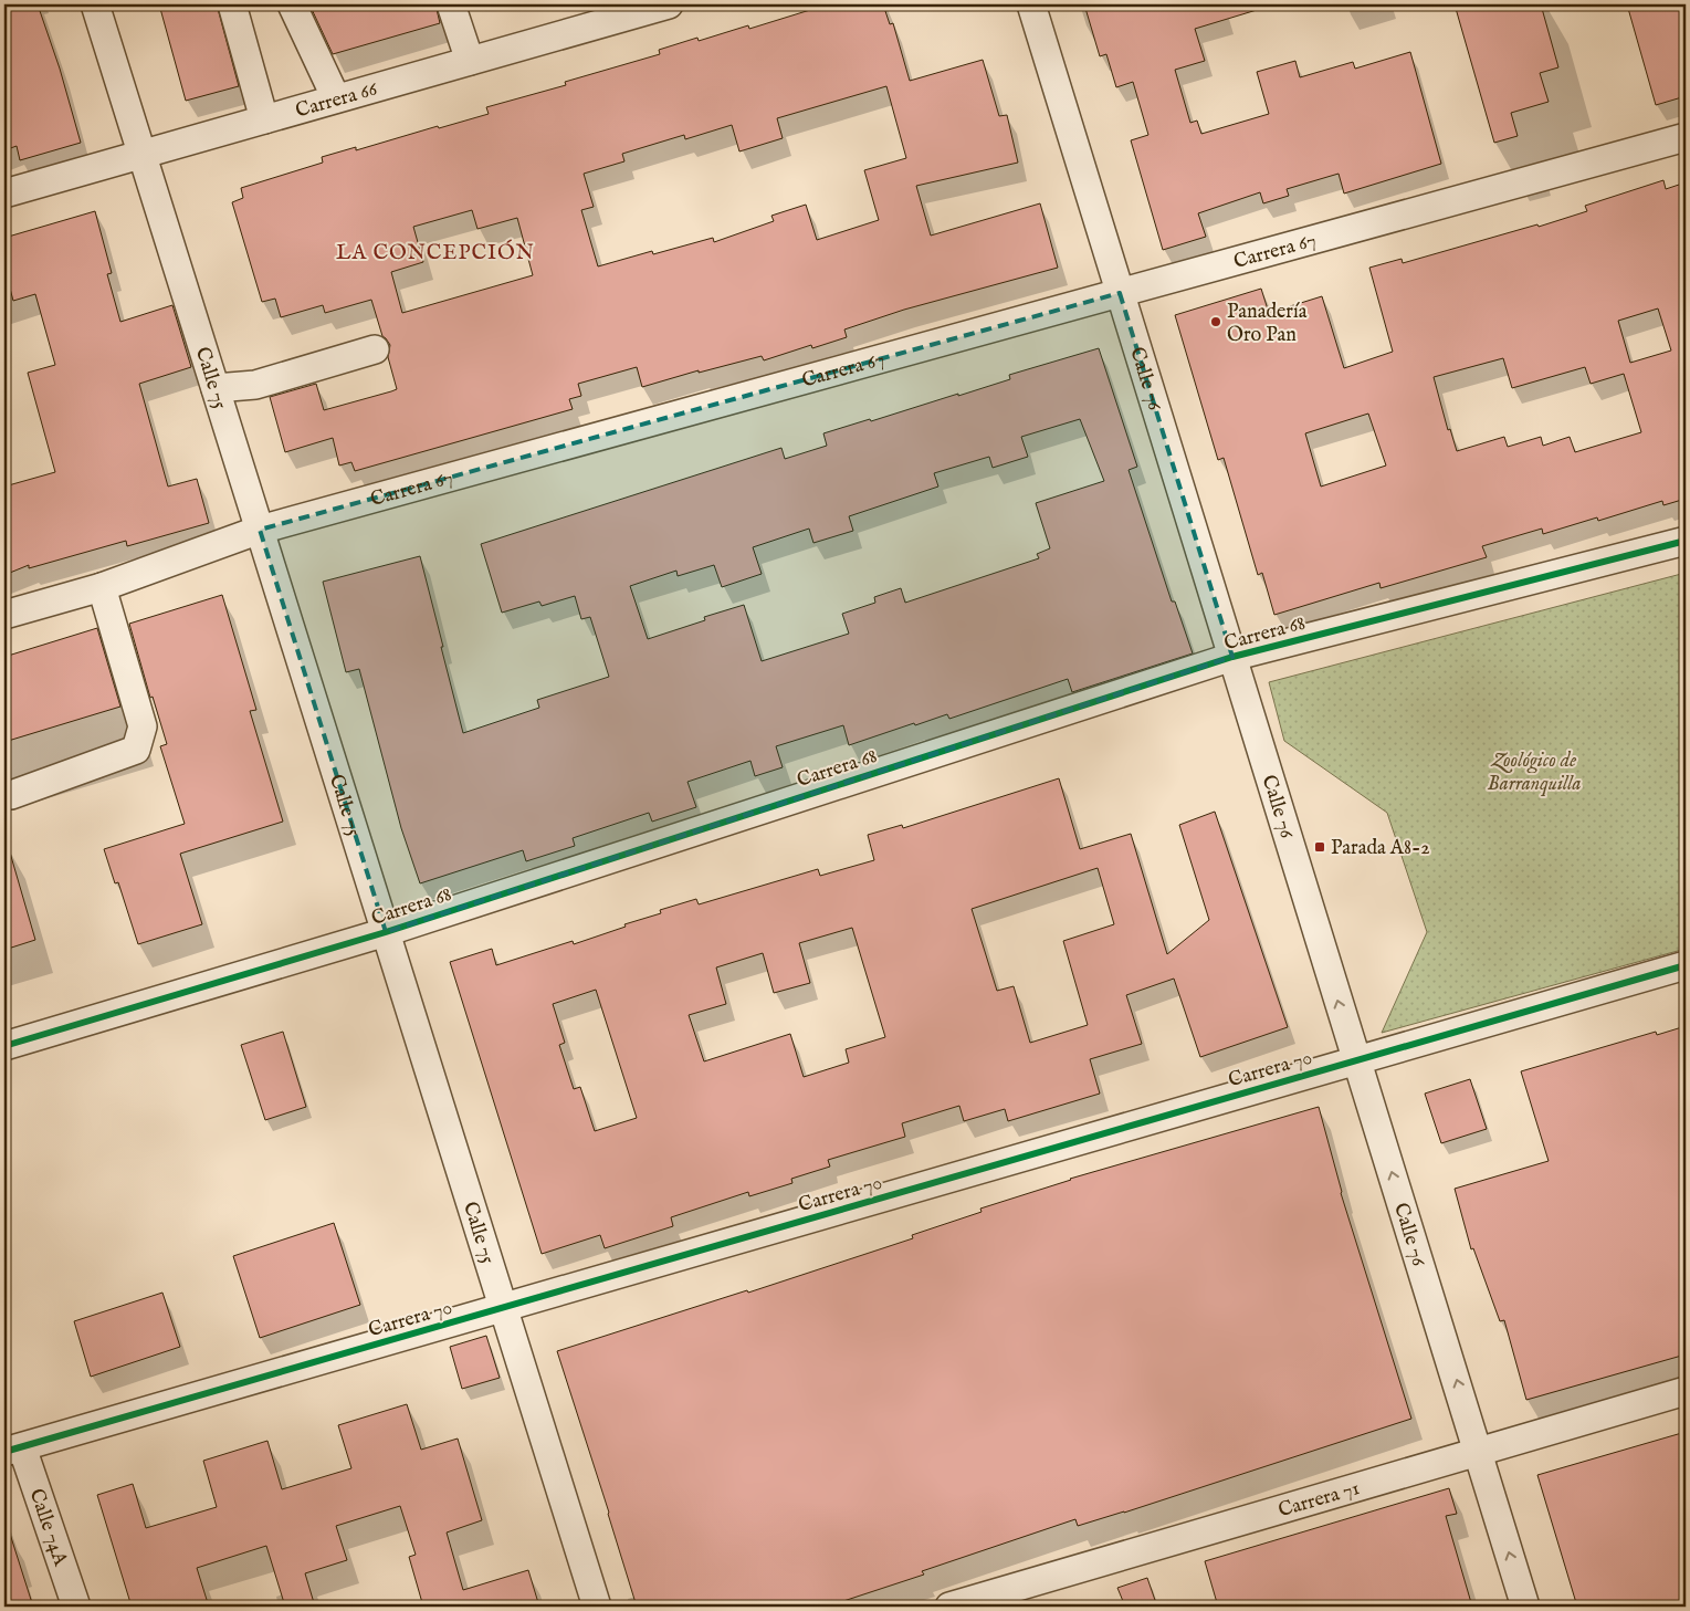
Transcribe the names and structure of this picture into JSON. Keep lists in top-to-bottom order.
{
  "streets": {
    "street": [
      "Carrera 66",
      "Carrera 67",
      "Calle 75",
      "Calle 76",
      "Carrera 68",
      "Carrera 70",
      "Carrera 71",
      "Calle 74A"
    ]
  },
  "crossings": [
    ["Carrera 66", "Calle 75"],
    ["Carrera 67", "Calle 75"],
    ["Carrera 67", "Calle 76"],
    ["Calle 75", "Carrera 68"],
    ["Calle 75", "Carrera 70"],
    ["Calle 76", "Carrera 68"],
    ["Calle 76", "Carrera 70"],
    ["Calle 76", "Carrera 71"],
    ["Carrera 70", "Calle 74A"]
  ],
  "one_way": ["Calle 76"],
  "districts": ["LA CONCEPCIÓN"],
  "parks": ["Zoológico de Barranquilla"],
  "places": {
    "other": ["Panadería Oro Pan"],
    "transit": ["Parada A8-2"]
  }
}
